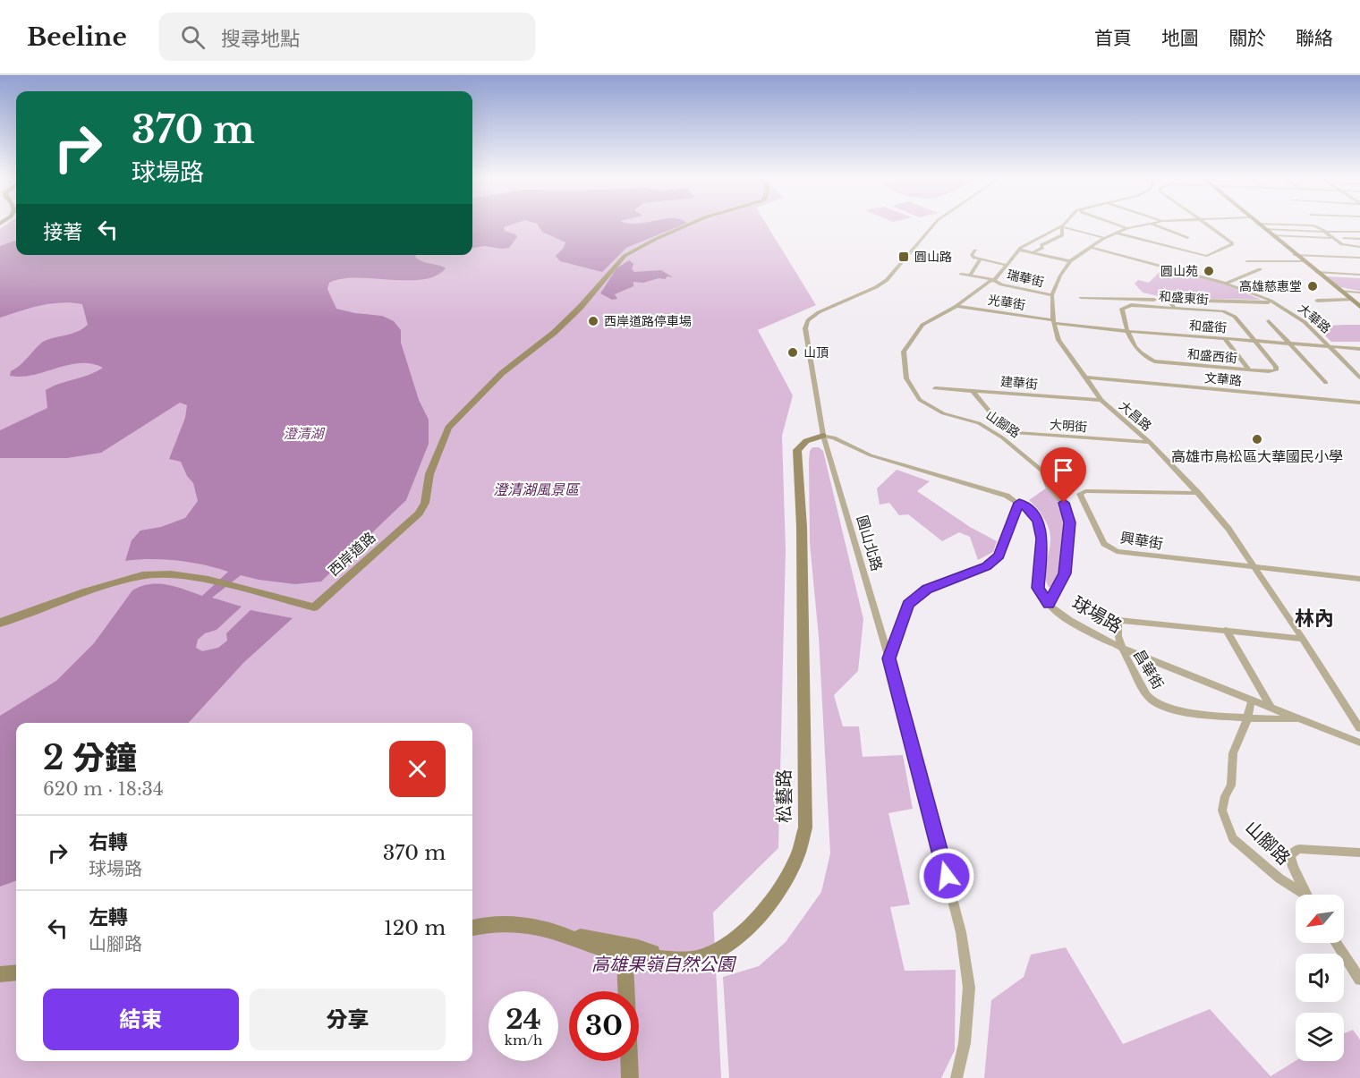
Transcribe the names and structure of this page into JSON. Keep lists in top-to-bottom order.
{
  "streets": {
    "street": [
      "瑞華街",
      "和盛東街",
      "光華街",
      "大華路",
      "和盛街",
      "和盛西街",
      "文華路",
      "建華街",
      "大昌路",
      "山腳路",
      "大明街",
      "興華街",
      "圓山北路",
      "西岸道路",
      "球場路",
      "昌華街",
      "松藝路"
    ]
  },
  "crossings": [
    ["瑞華街", "大昌路"],
    ["瑞華街", "山腳路"],
    ["和盛東街", "和盛街"],
    ["和盛東街", "和盛西街"],
    ["光華街", "和盛街"],
    ["光華街", "大昌路"],
    ["光華街", "山腳路"],
    ["大華路", "和盛街"],
    ["大華路", "大昌路"],
    ["和盛街", "和盛西街"],
    ["和盛街", "大昌路"],
    ["文華路", "大昌路"],
    ["建華街", "大昌路"],
    ["建華街", "大明街"],
    ["大昌路", "大明街"],
    ["大昌路", "興華街"],
    ["大昌路", "昌華街"],
    ["山腳路", "球場路"],
    ["山腳路", "昌華街"],
    ["圓山北路", "松藝路"],
    ["球場路", "昌華街"]
  ],
  "districts": ["林內"],
  "water": ["澄清湖"],
  "parks": ["澄清湖風景區", "高雄果嶺自然公園"],
  "places": {
    "transit": ["圓山路"],
    "other": [
      "圓山苑",
      "高雄慈惠堂",
      "西岸道路停車場",
      "山頂",
      "高雄市鳥松區大華國民小學"
    ]
  },
  "north": "bottom left",
  "page": {
    "header": "Beeline",
    "search": "搜尋地點",
    "nav": [
      "首頁",
      "地圖",
      "關於",
      "聯絡"
    ],
    "turn": ["370 m", "球場路"],
    "then": "接著",
    "heading": ["2 分鐘", "620 m · 18:34"],
    "list": [
      {
        "name": "右轉",
        "note": "球場路",
        "value": "370 m"
      },
      {
        "name": "左轉",
        "note": "山腳路",
        "value": "120 m"
      }
    ],
    "buttons": ["結束", "分享"],
    "speed": "24 km/h",
    "limit": "30"
  }
}
